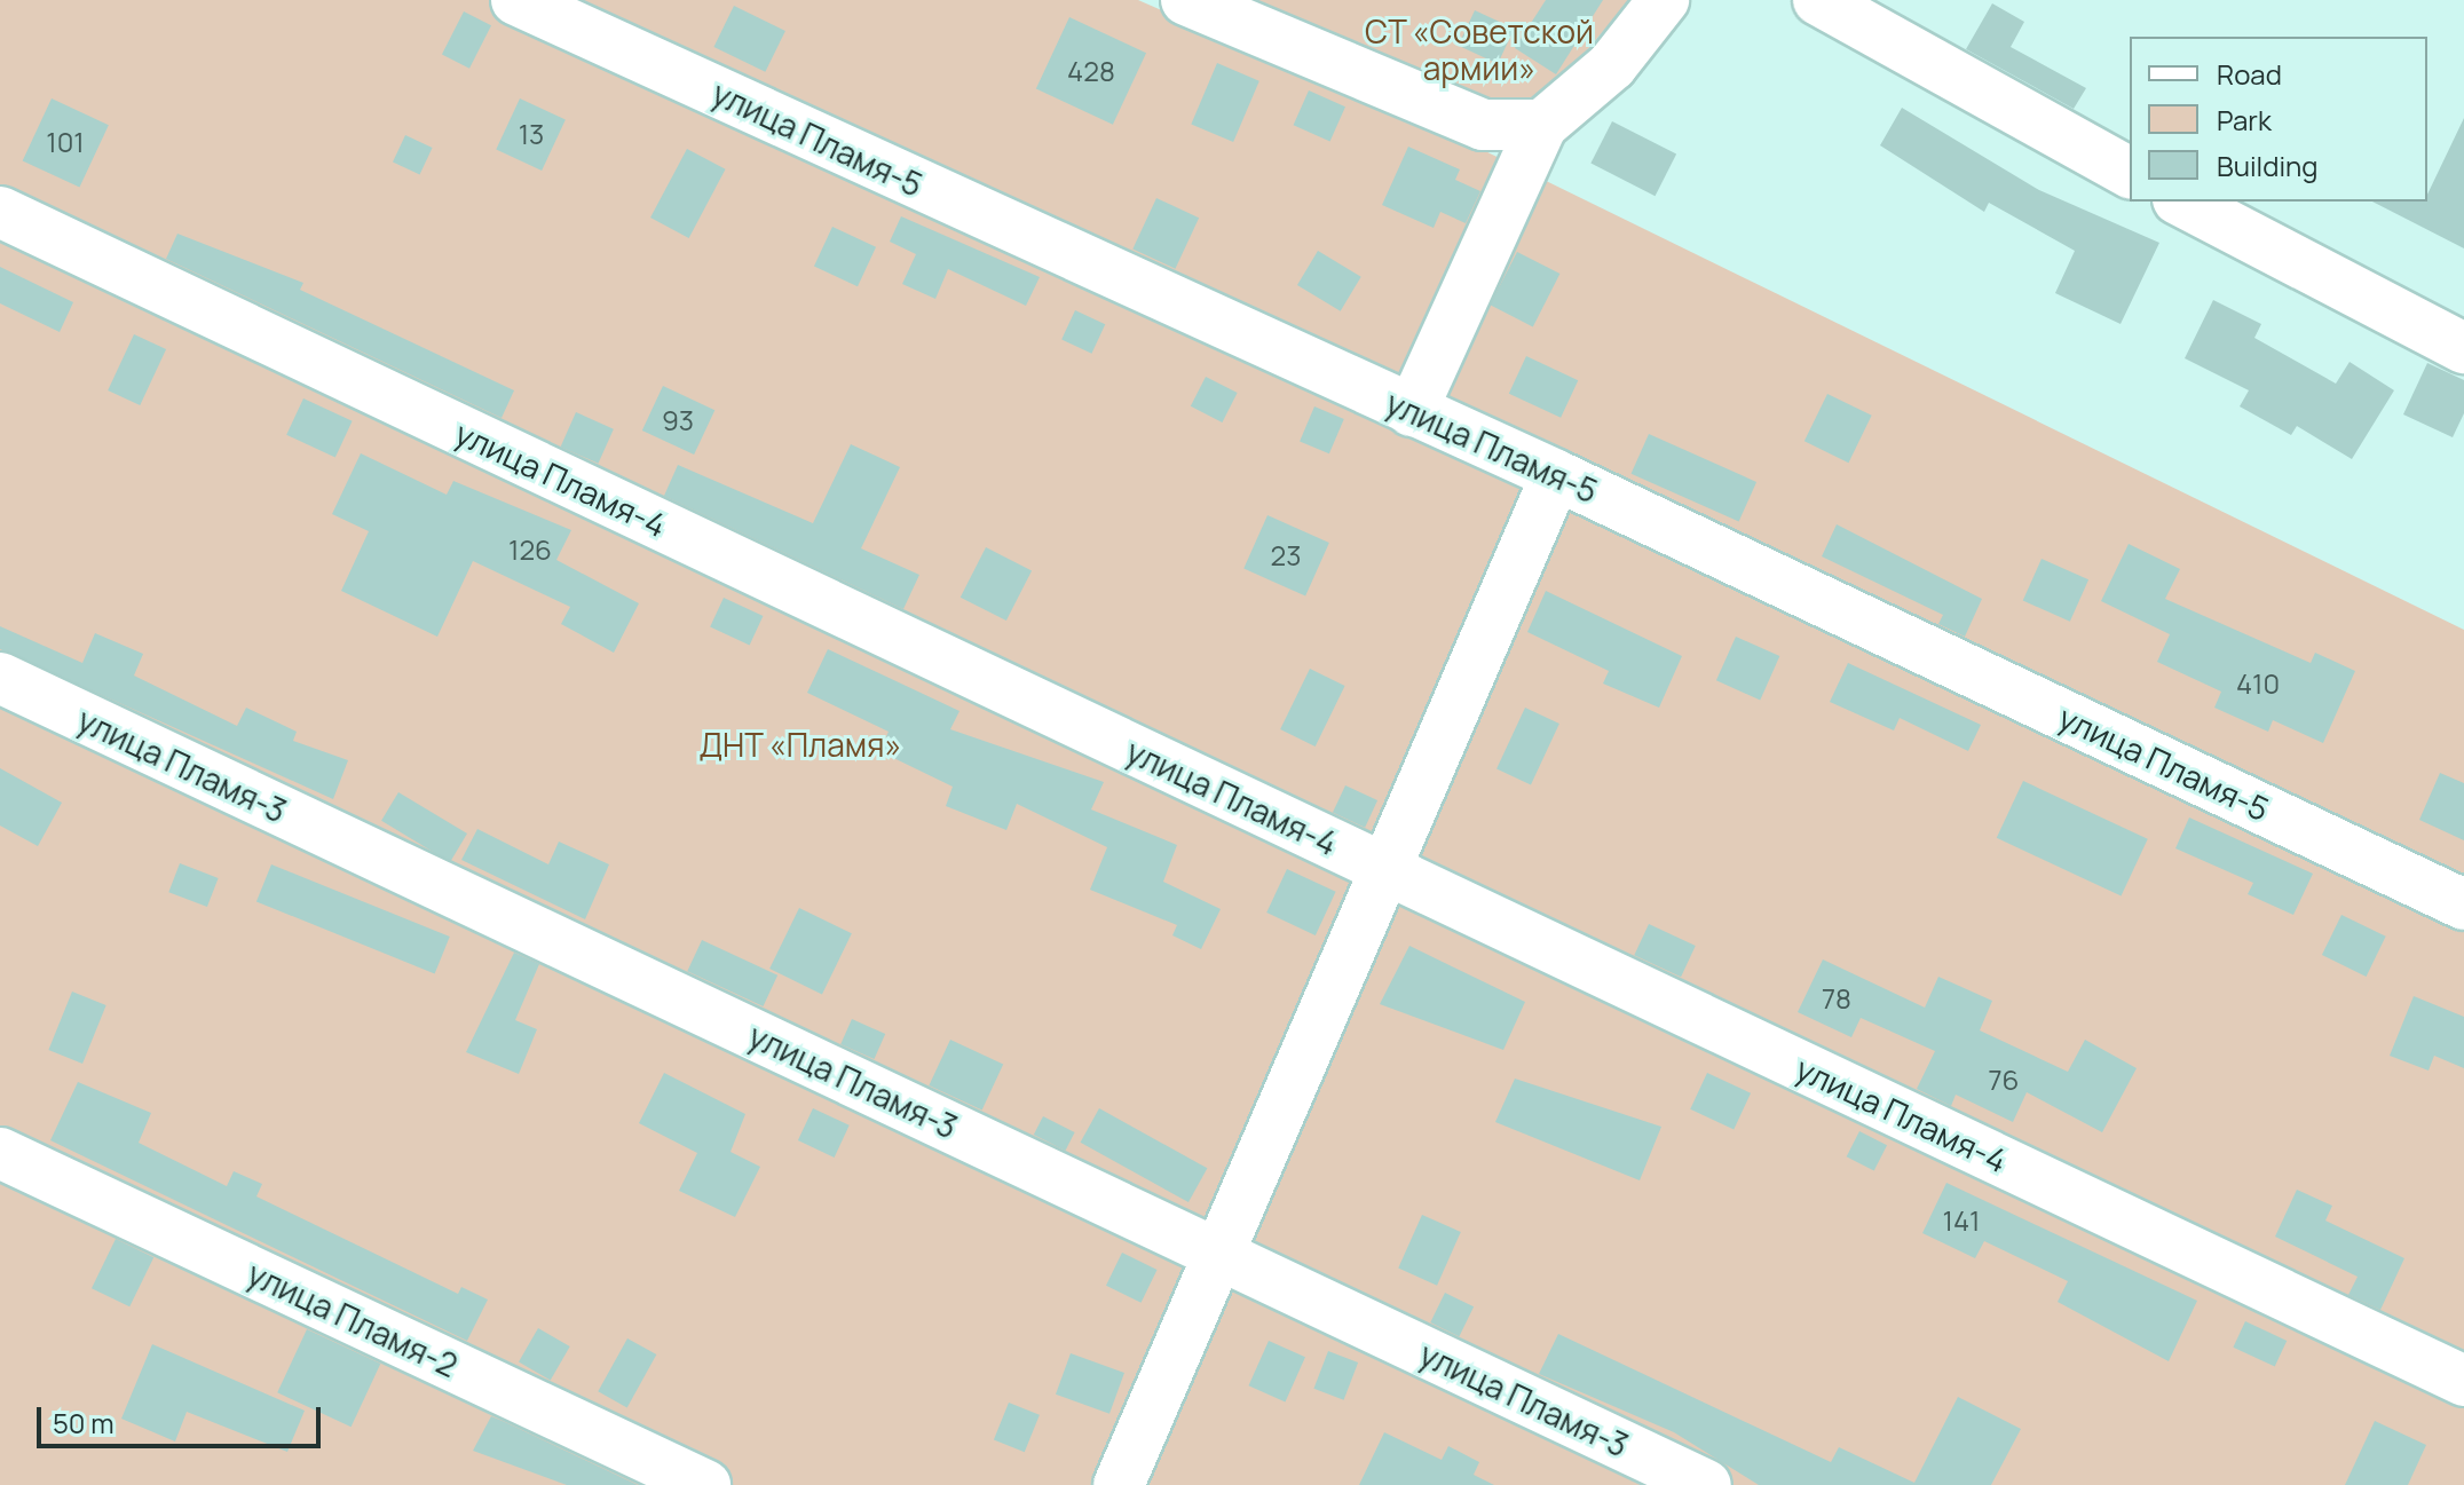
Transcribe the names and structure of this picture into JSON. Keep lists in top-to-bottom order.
{
  "streets": {
    "street": [
      "улица Пламя-5",
      "улица Пламя-4",
      "улица Пламя-3",
      "улица Пламя-2"
    ]
  },
  "parks": ["СТ «Советской армии»", "ДНТ «Пламя»"],
  "house_numbers": [
    "428",
    "13",
    "101",
    "93",
    "126",
    "23",
    "410",
    "78",
    "76",
    "141"
  ],
  "legend": ["Road", "Park", "Building"],
  "scale_bar": "50 m"
}
